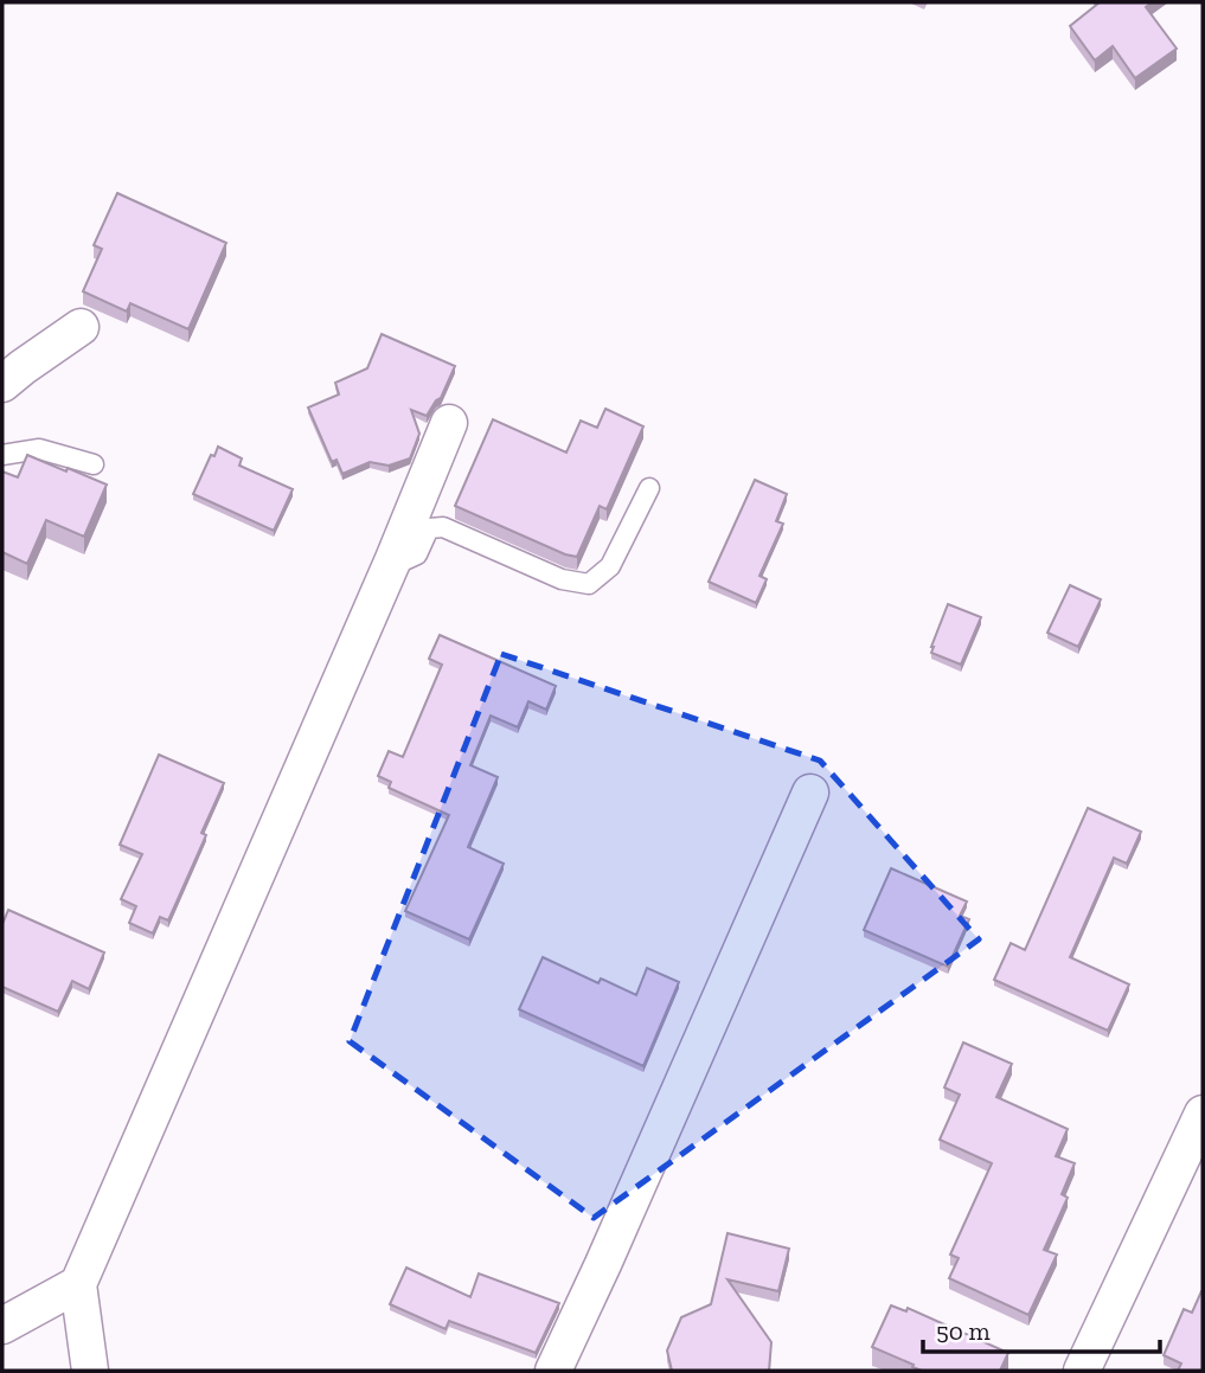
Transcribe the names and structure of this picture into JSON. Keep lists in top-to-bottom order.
{
  "scale_bar": "50 m"
}
